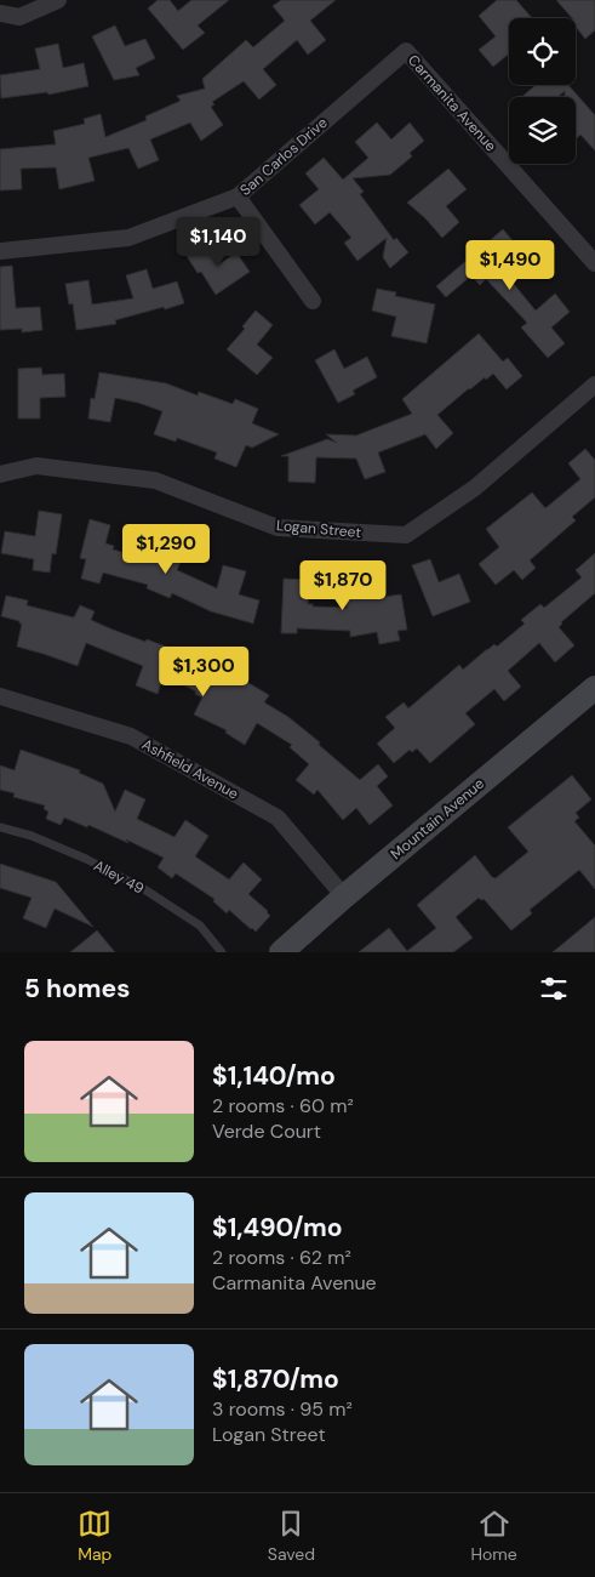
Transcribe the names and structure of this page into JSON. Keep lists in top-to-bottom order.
{
  "streets": {
    "street": [
      "Carmanita Avenue",
      "San Carlos Drive",
      "Logan Street",
      "Ashfield Avenue",
      "Mountain Avenue"
    ],
    "lane": ["Alley 49"]
  },
  "crossings": [
    ["Carmanita Avenue", "San Carlos Drive"],
    ["Ashfield Avenue", "Mountain Avenue"]
  ],
  "page": {
    "price": [
      "$1,140",
      "$1,490",
      "$1,290",
      "$1,870",
      "$1,300"
    ],
    "heading": "5 homes",
    "list": [
      {
        "name": "$1,140/mo",
        "note": "2 rooms · 60 m² · Verde Court"
      },
      {
        "name": "$1,490/mo",
        "note": "2 rooms · 62 m² · Carmanita Avenue"
      },
      {
        "name": "$1,870/mo",
        "note": "3 rooms · 95 m² · Logan Street"
      }
    ],
    "tabs": ["Map", "Saved", "Home"]
  }
}
